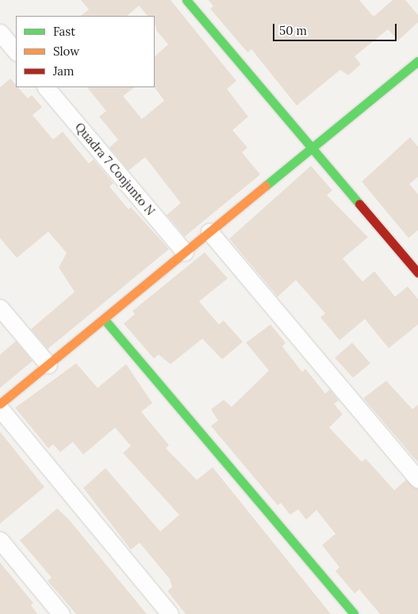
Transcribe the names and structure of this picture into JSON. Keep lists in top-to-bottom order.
{
  "streets": {
    "street": ["Quadra 7 Conjunto N"]
  },
  "legend": ["Fast", "Slow", "Jam"],
  "scale_bar": "50 m"
}
